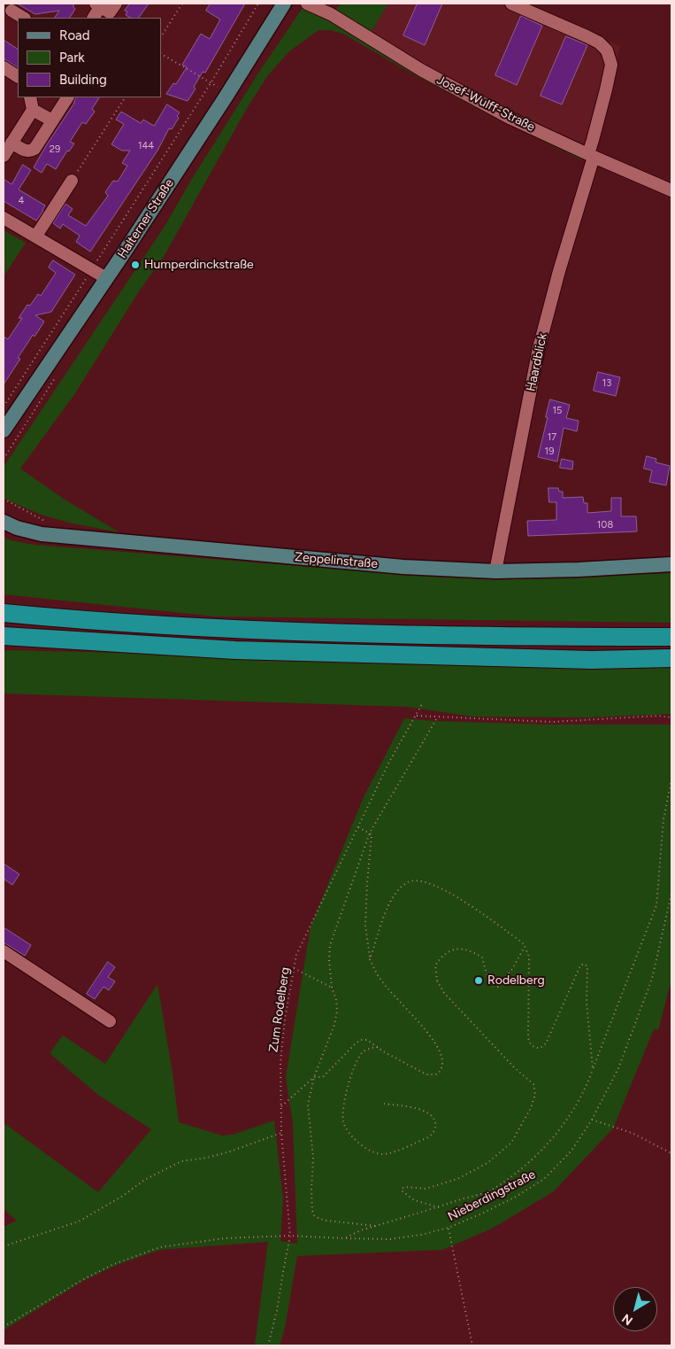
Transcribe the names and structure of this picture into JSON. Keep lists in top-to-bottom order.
{
  "streets": {
    "main road": ["Halterner Straße", "Zeppelinstraße"],
    "street": ["Josef-Wulff-Straße", "Haardblick"],
    "path": ["Zum Rodelberg", "Nieberdingstraße"]
  },
  "crossings": [
    ["Josef-Wulff-Straße", "Haardblick"],
    ["Haardblick", "Zeppelinstraße"],
    ["Zum Rodelberg", "Nieberdingstraße"]
  ],
  "places": ["Humperdinckstraße", "Rodelberg"],
  "house_numbers": [
    "144",
    "29",
    "4",
    "13",
    "15",
    "17",
    "19",
    "108"
  ],
  "legend": ["Road", "Park", "Building"],
  "north": "bottom left"
}
